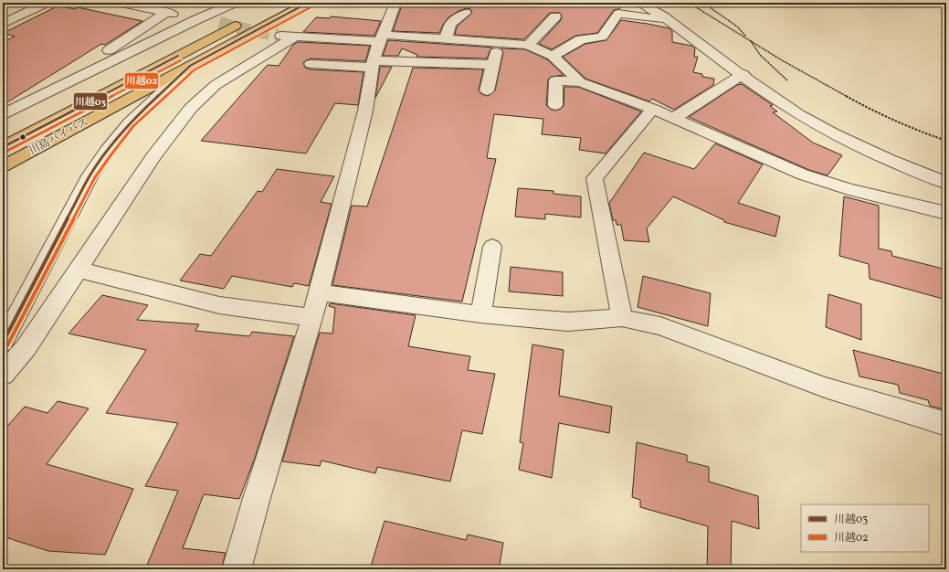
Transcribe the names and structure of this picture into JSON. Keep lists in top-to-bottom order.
{
  "streets": {
    "highway": ["川島バイパス"]
  },
  "lines": ["transit line 川越03", "transit line 川越02"],
  "legend": ["川越03", "川越02"]
}
